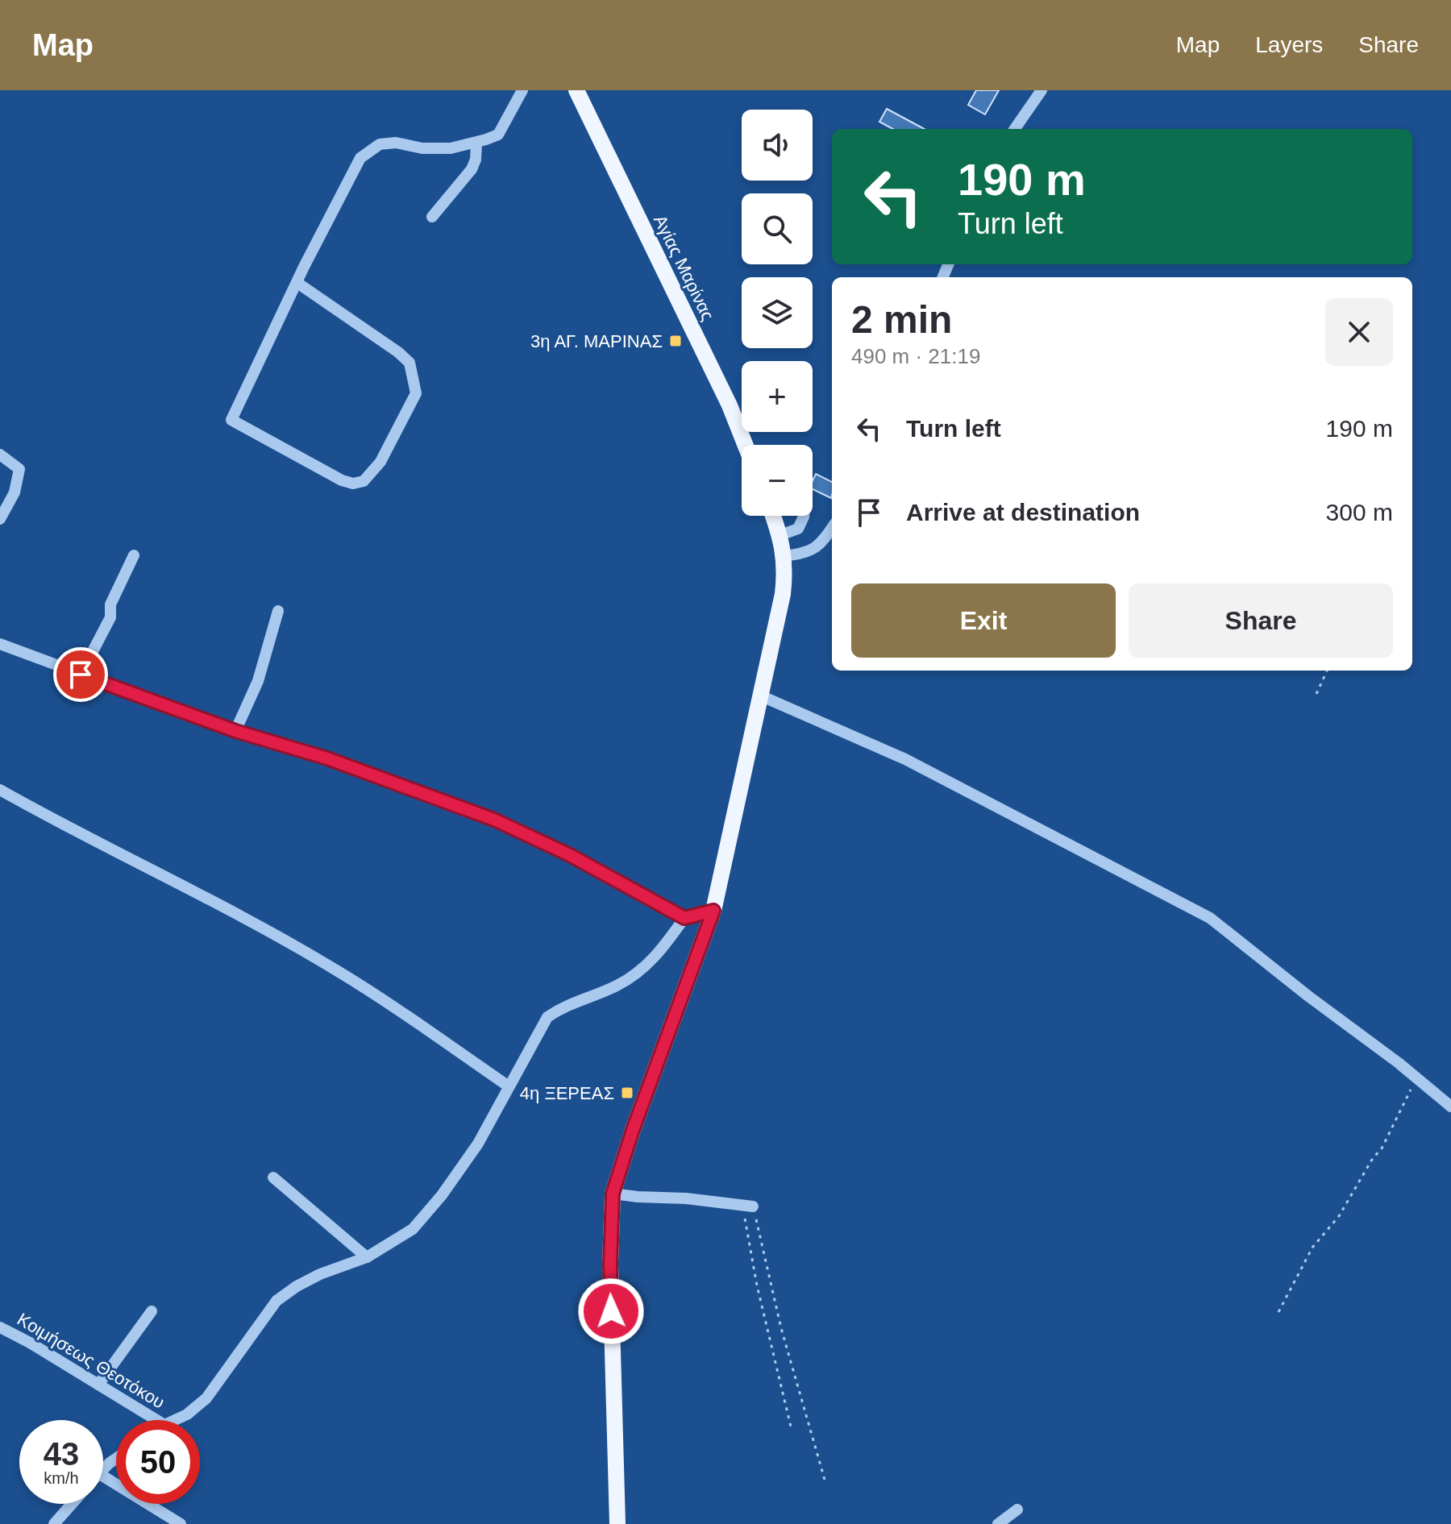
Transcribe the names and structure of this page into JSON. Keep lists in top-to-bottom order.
{
  "streets": {
    "main road": ["Αγίας Μαρίνας"],
    "street": ["Κοιμήσεως Θεοτόκου"]
  },
  "places": {
    "transit": ["3η ΑΓ. ΜΑΡΙΝΑΣ", "4η ΞΕΡΕΑΣ"]
  },
  "page": {
    "header": "Map",
    "nav": ["Map", "Layers", "Share"],
    "map_buttons": ["+", "−"],
    "turn": ["190 m", "Turn left"],
    "heading": ["2 min", "490 m · 21:19"],
    "list": [
      {
        "name": "Turn left",
        "value": "190 m"
      },
      {
        "name": "Arrive at destination",
        "value": "300 m"
      }
    ],
    "buttons": ["Exit", "Share"],
    "speed": "43 km/h",
    "limit": "50"
  }
}
